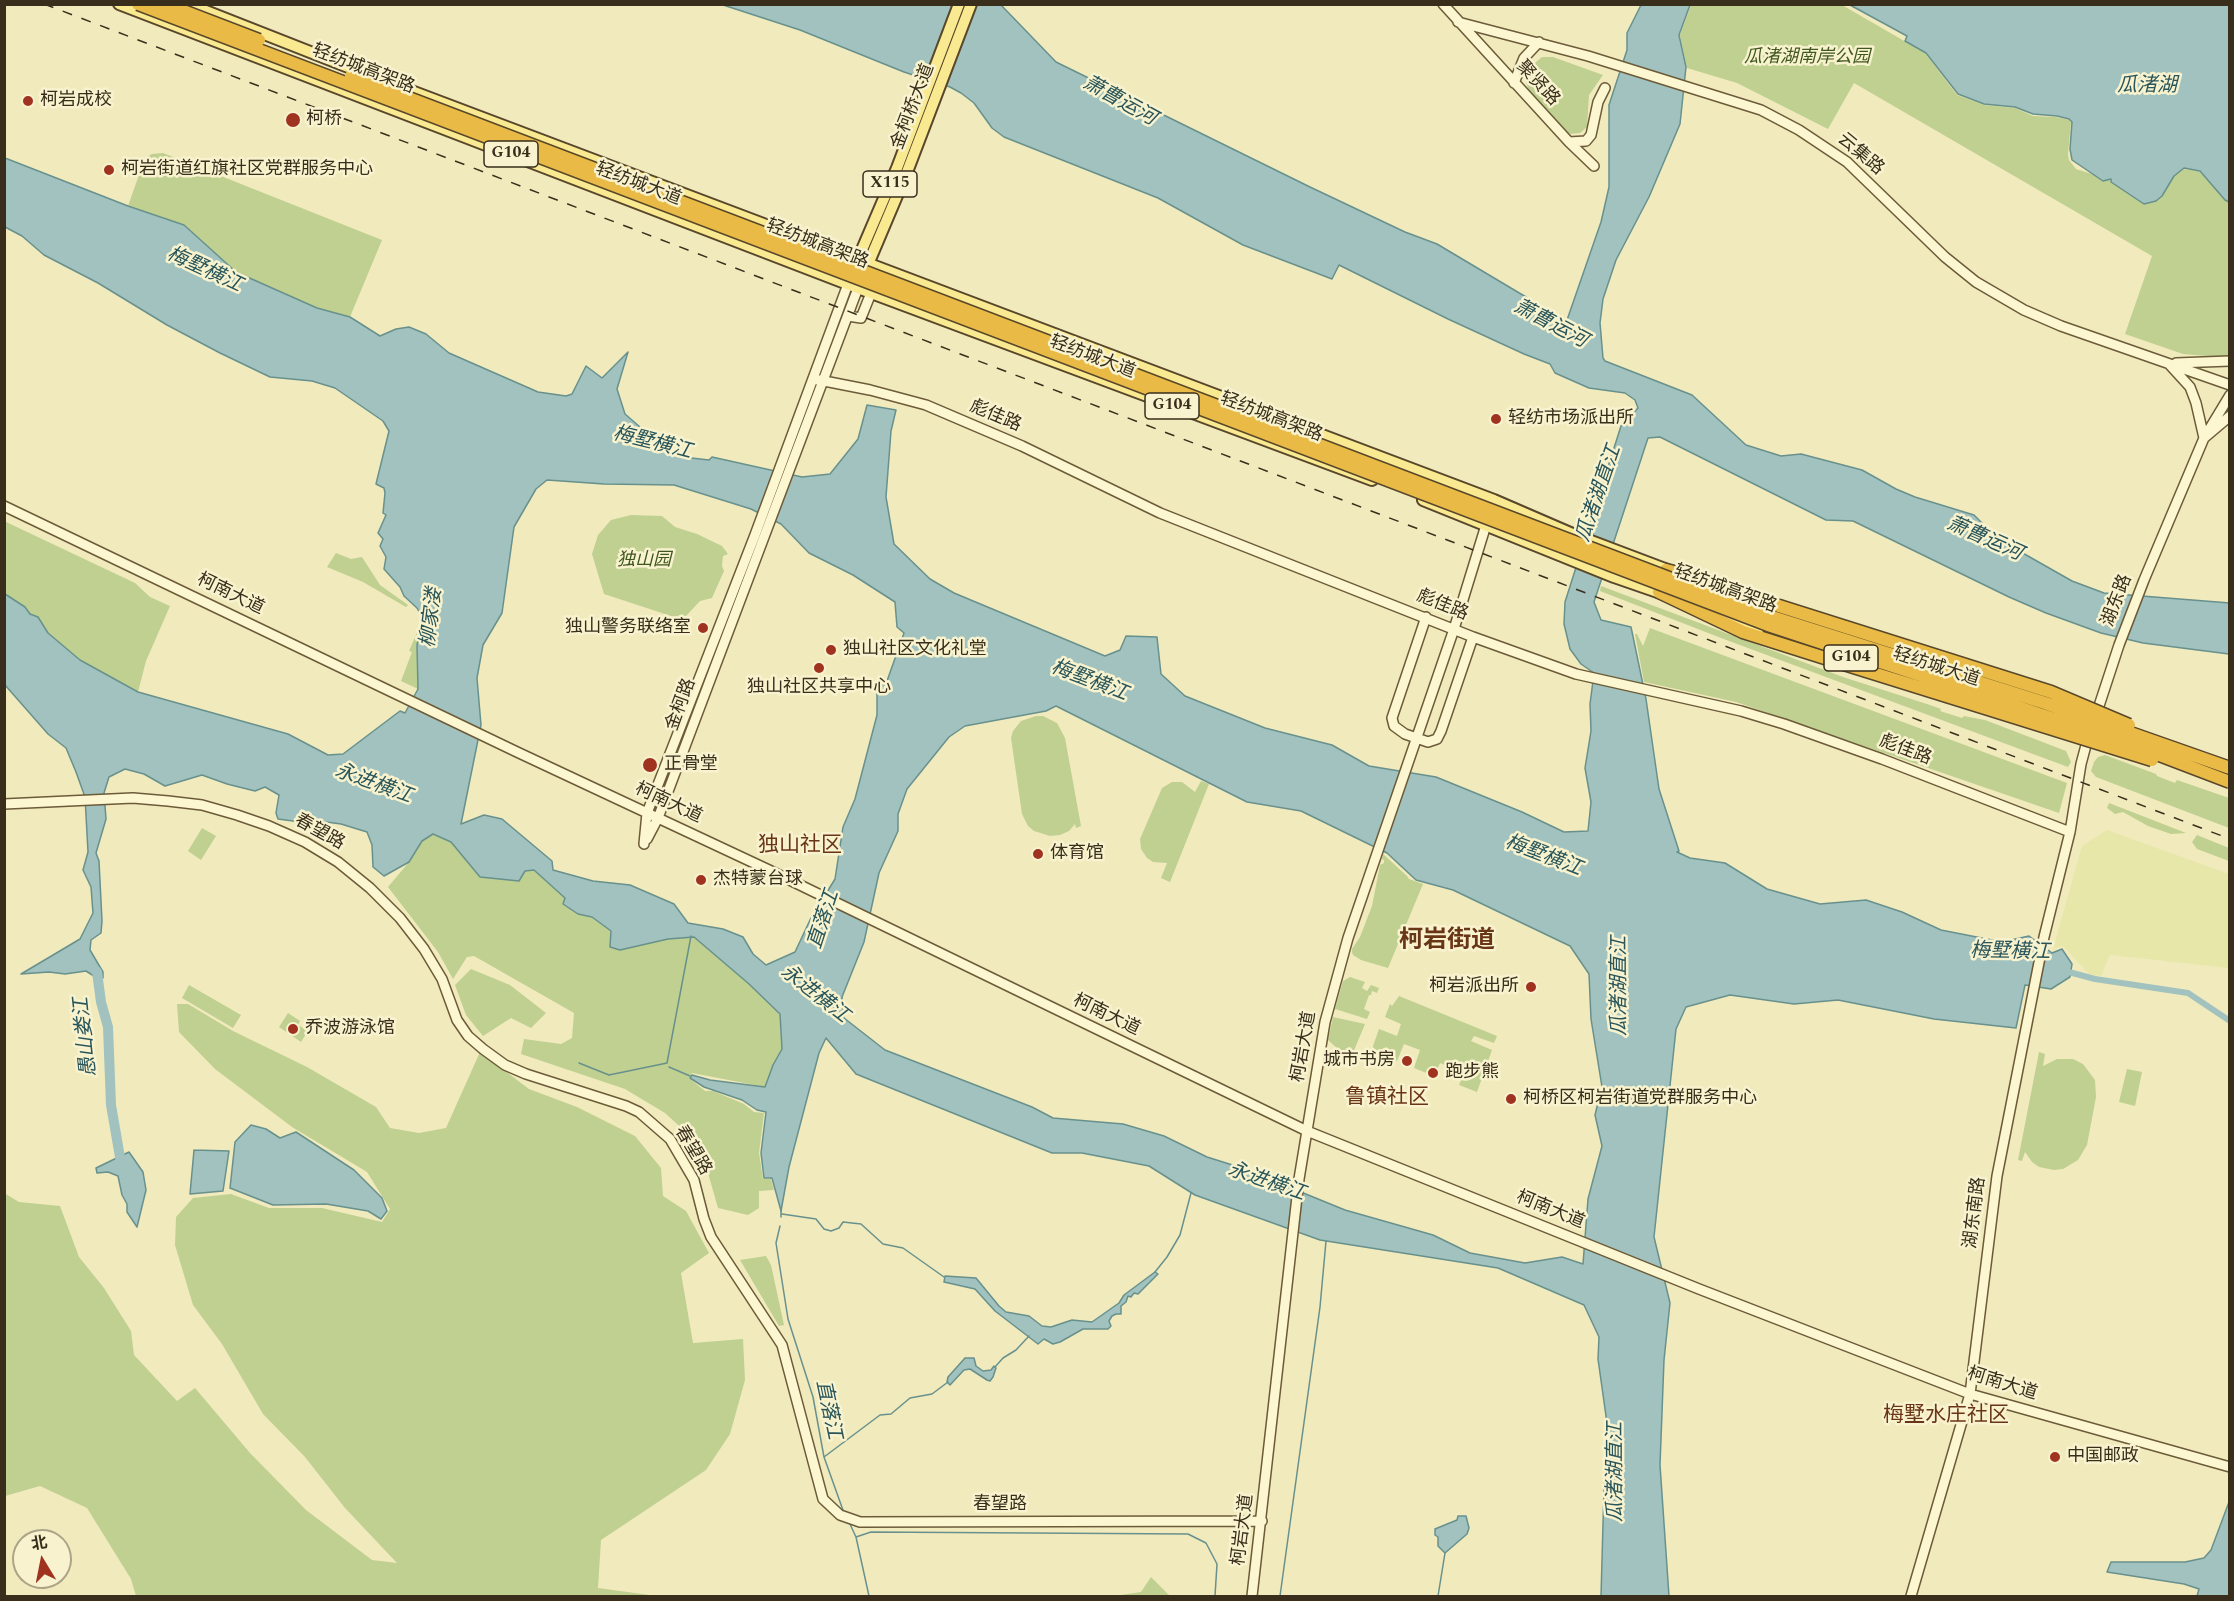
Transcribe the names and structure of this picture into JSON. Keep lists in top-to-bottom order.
{
  "streets": {
    "highway": ["轻纺城高架路"],
    "main road": [
      "金柯桥大道",
      "G104",
      "X115",
      "轻纺城大道"
    ],
    "street": [
      "聚贤路",
      "云集路",
      "彪佳路",
      "柯南大道",
      "湖东路",
      "金柯路",
      "春望路",
      "柯岩大道",
      "湖东南路"
    ]
  },
  "crossings": [
    ["轻纺城高架路", "轻纺城大道"],
    ["聚贤路", "云集路"],
    ["金柯桥大道", "轻纺城大道"],
    ["金柯桥大道", "金柯路"],
    ["轻纺城大道", "湖东路"],
    ["轻纺城大道", "金柯路"],
    ["轻纺城大道", "柯岩大道"],
    ["彪佳路", "湖东路"],
    ["彪佳路", "金柯路"],
    ["彪佳路", "柯岩大道"],
    ["彪佳路", "湖东南路"],
    ["柯南大道", "金柯路"],
    ["柯南大道", "柯岩大道"],
    ["柯南大道", "湖东南路"],
    ["湖东路", "湖东南路"],
    ["春望路", "柯岩大道"]
  ],
  "districts": [
    "独山社区",
    "柯岩街道",
    "鲁镇社区",
    "梅墅水庄社区"
  ],
  "water": [
    "瓜渚湖",
    "萧曹运河",
    "梅墅横江",
    "瓜渚湖直江",
    "柳家溇",
    "永进横江",
    "直落江",
    "愚山娄江"
  ],
  "parks": ["瓜渚湖南岸公园", "独山园"],
  "places": [
    "柯岩成校",
    "柯桥",
    "柯岩街道红旗社区党群服务中心",
    "轻纺市场派出所",
    "独山警务联络室",
    "独山社区文化礼堂",
    "独山社区共享中心",
    "正骨堂",
    "体育馆",
    "杰特蒙台球",
    "柯岩派出所",
    "乔波游泳馆",
    "城市书房",
    "跑步熊",
    "柯桥区柯岩街道党群服务中心",
    "中国邮政"
  ],
  "north": "top"
}
